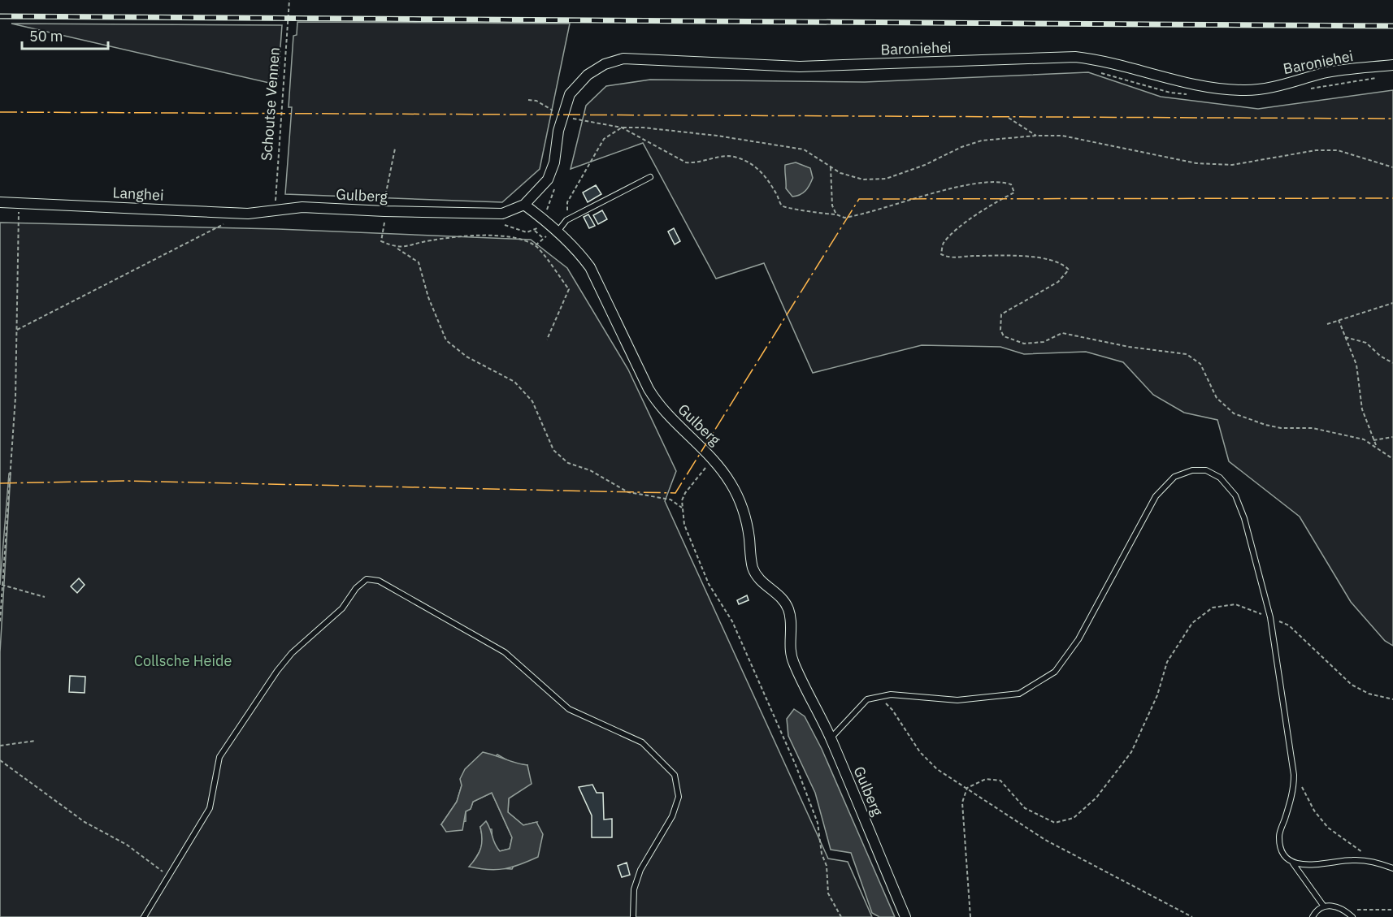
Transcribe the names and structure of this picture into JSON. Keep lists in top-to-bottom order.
{
  "streets": {
    "street": ["Baroniehei", "Langhei", "Gulberg"],
    "path": ["Schoutse Vennen"]
  },
  "crossings": [
    ["Baroniehei", "Gulberg"],
    ["Schoutse Vennen", "Langhei"],
    ["Schoutse Vennen", "Gulberg"],
    ["Langhei", "Gulberg"]
  ],
  "parks": ["Collsche Heide"],
  "scale_bar": "50 m"
}
